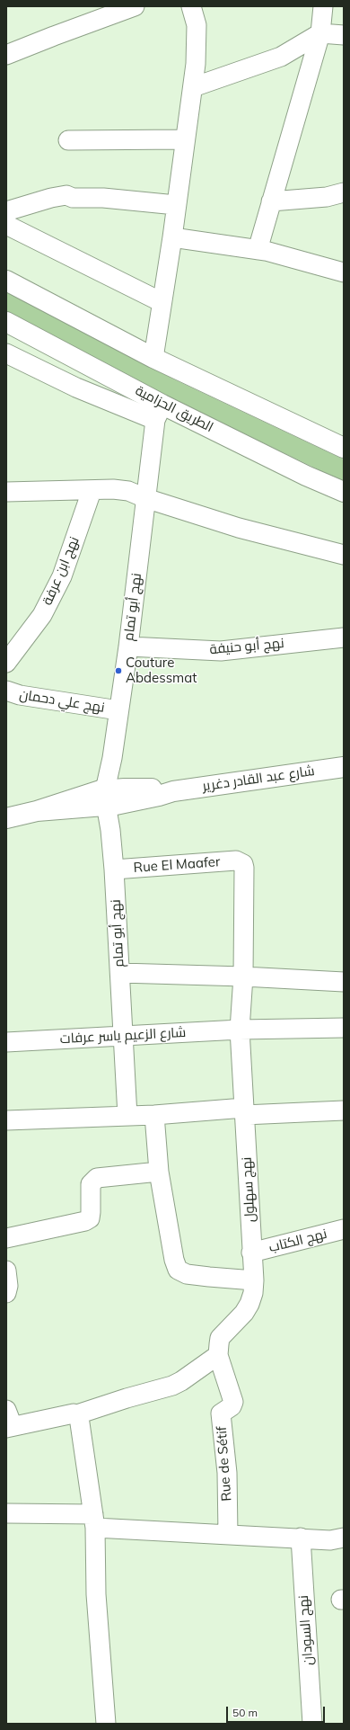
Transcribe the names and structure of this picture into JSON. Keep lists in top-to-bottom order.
{
  "streets": {
    "main road": ["الطريق الحزامية", "شارع عبد القادر دغرير"],
    "street": [
      "نهج ابن عرفة",
      "نهج أبو تمام",
      "نهج أبو حنيفة",
      "نهج علي دحمان",
      "Rue El Maafer",
      "شارع الزعيم ياسر عرفات",
      "نهج سهلول",
      "نهج الكتاب",
      "Rue de Sétif",
      "نهج السودان"
    ]
  },
  "crossings": [
    ["الطريق الحزامية", "نهج أبو تمام"],
    ["نهج أبو تمام", "نهج أبو حنيفة"],
    ["نهج أبو تمام", "نهج علي دحمان"],
    ["نهج أبو تمام", "شارع عبد القادر دغرير"],
    ["نهج أبو تمام", "Rue El Maafer"],
    ["نهج أبو تمام", "شارع الزعيم ياسر عرفات"],
    ["Rue El Maafer", "نهج سهلول"],
    ["شارع الزعيم ياسر عرفات", "نهج سهلول"],
    ["نهج سهلول", "نهج الكتاب"],
    ["نهج سهلول", "Rue de Sétif"]
  ],
  "places": ["Couture Abdessmat"],
  "scale_bar": "50 m"
}
